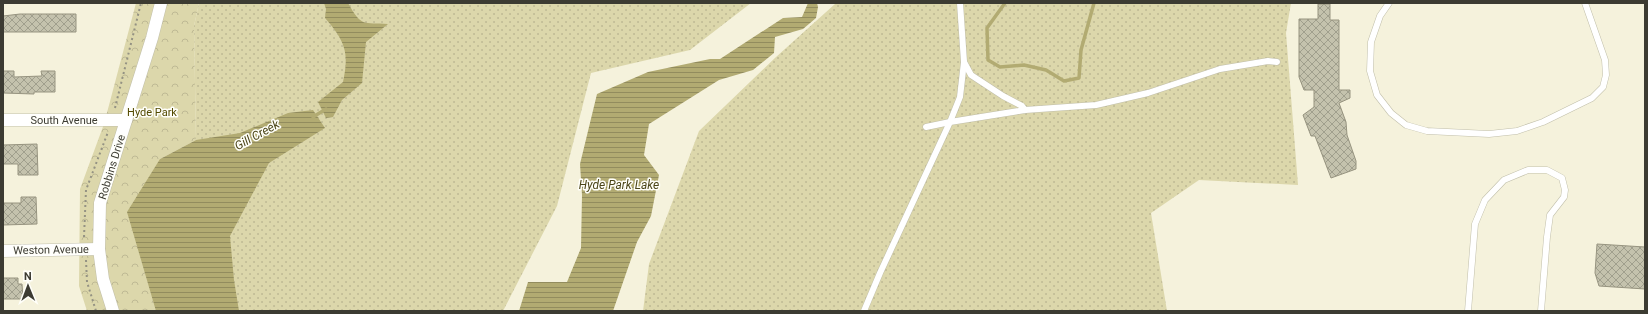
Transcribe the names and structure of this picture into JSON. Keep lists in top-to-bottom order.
{
  "streets": {
    "street": ["South Avenue", "Robbins Drive", "Weston Avenue"]
  },
  "crossings": [
    ["South Avenue", "Robbins Drive"],
    ["Robbins Drive", "Weston Avenue"]
  ],
  "water": ["Gill Creek", "Hyde Park Lake"],
  "parks": ["Hyde Park"],
  "north": "top"
}
